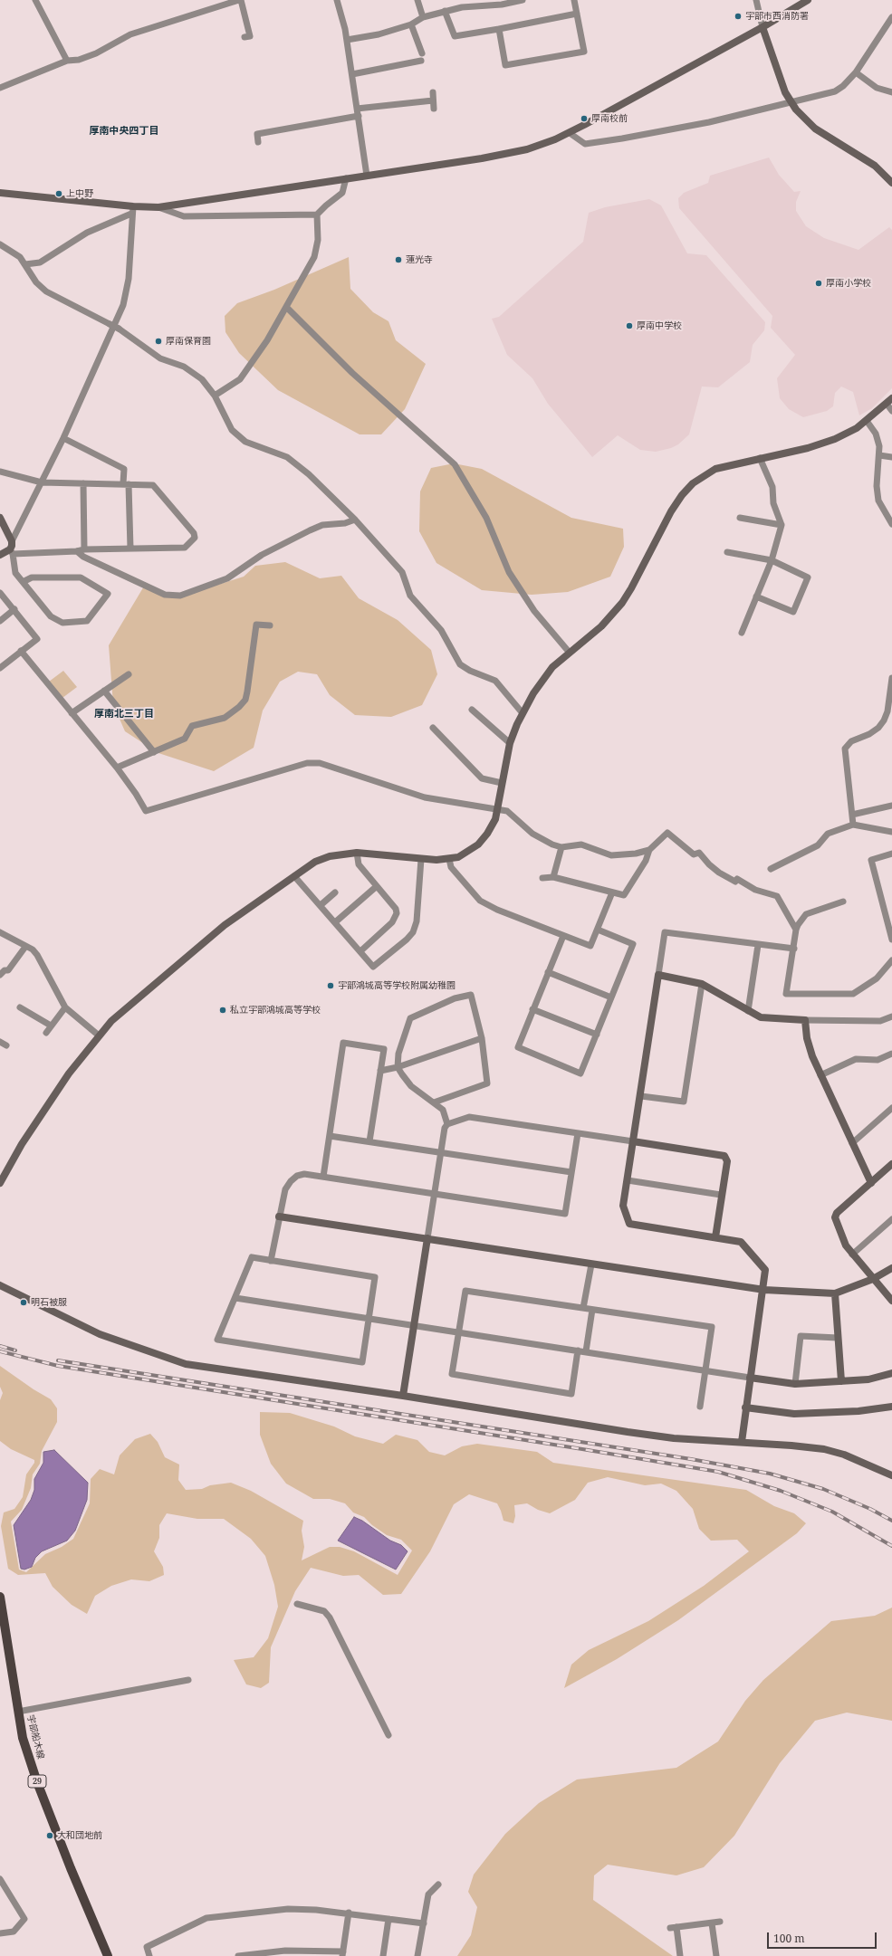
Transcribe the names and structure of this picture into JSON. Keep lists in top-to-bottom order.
{
  "streets": {
    "main road": ["宇部船木線", "29"]
  },
  "districts": ["厚南中央四丁目", "厚南北三丁目"],
  "places": [
    "宇部市西消防署",
    "厚南校前",
    "上中野",
    "蓮光寺",
    "厚南小学校",
    "厚南中学校",
    "厚南保育園",
    "宇部鴻城高等学校附属幼稚園",
    "私立宇部鴻城高等学校",
    "明石被服",
    "大和団地前"
  ],
  "scale_bar": "100 m"
}
